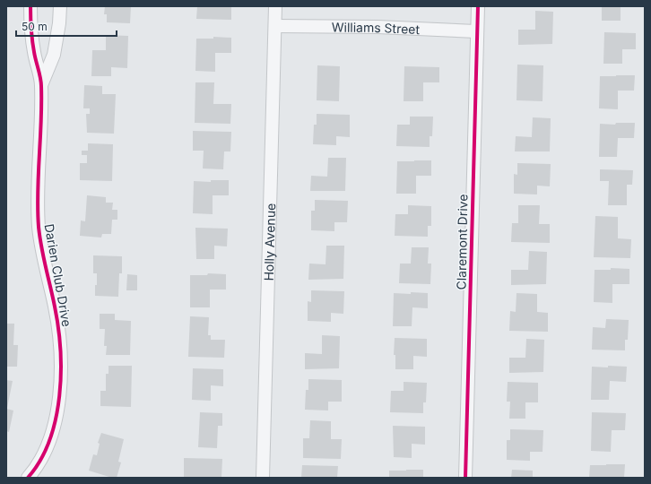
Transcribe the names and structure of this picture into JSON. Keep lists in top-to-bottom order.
{
  "streets": {
    "street": [
      "Williams Street",
      "Holly Avenue",
      "Claremont Drive",
      "Darien Club Drive"
    ]
  },
  "crossings": [
    ["Williams Street", "Holly Avenue"],
    ["Williams Street", "Claremont Drive"]
  ],
  "scale_bar": "50 m"
}
